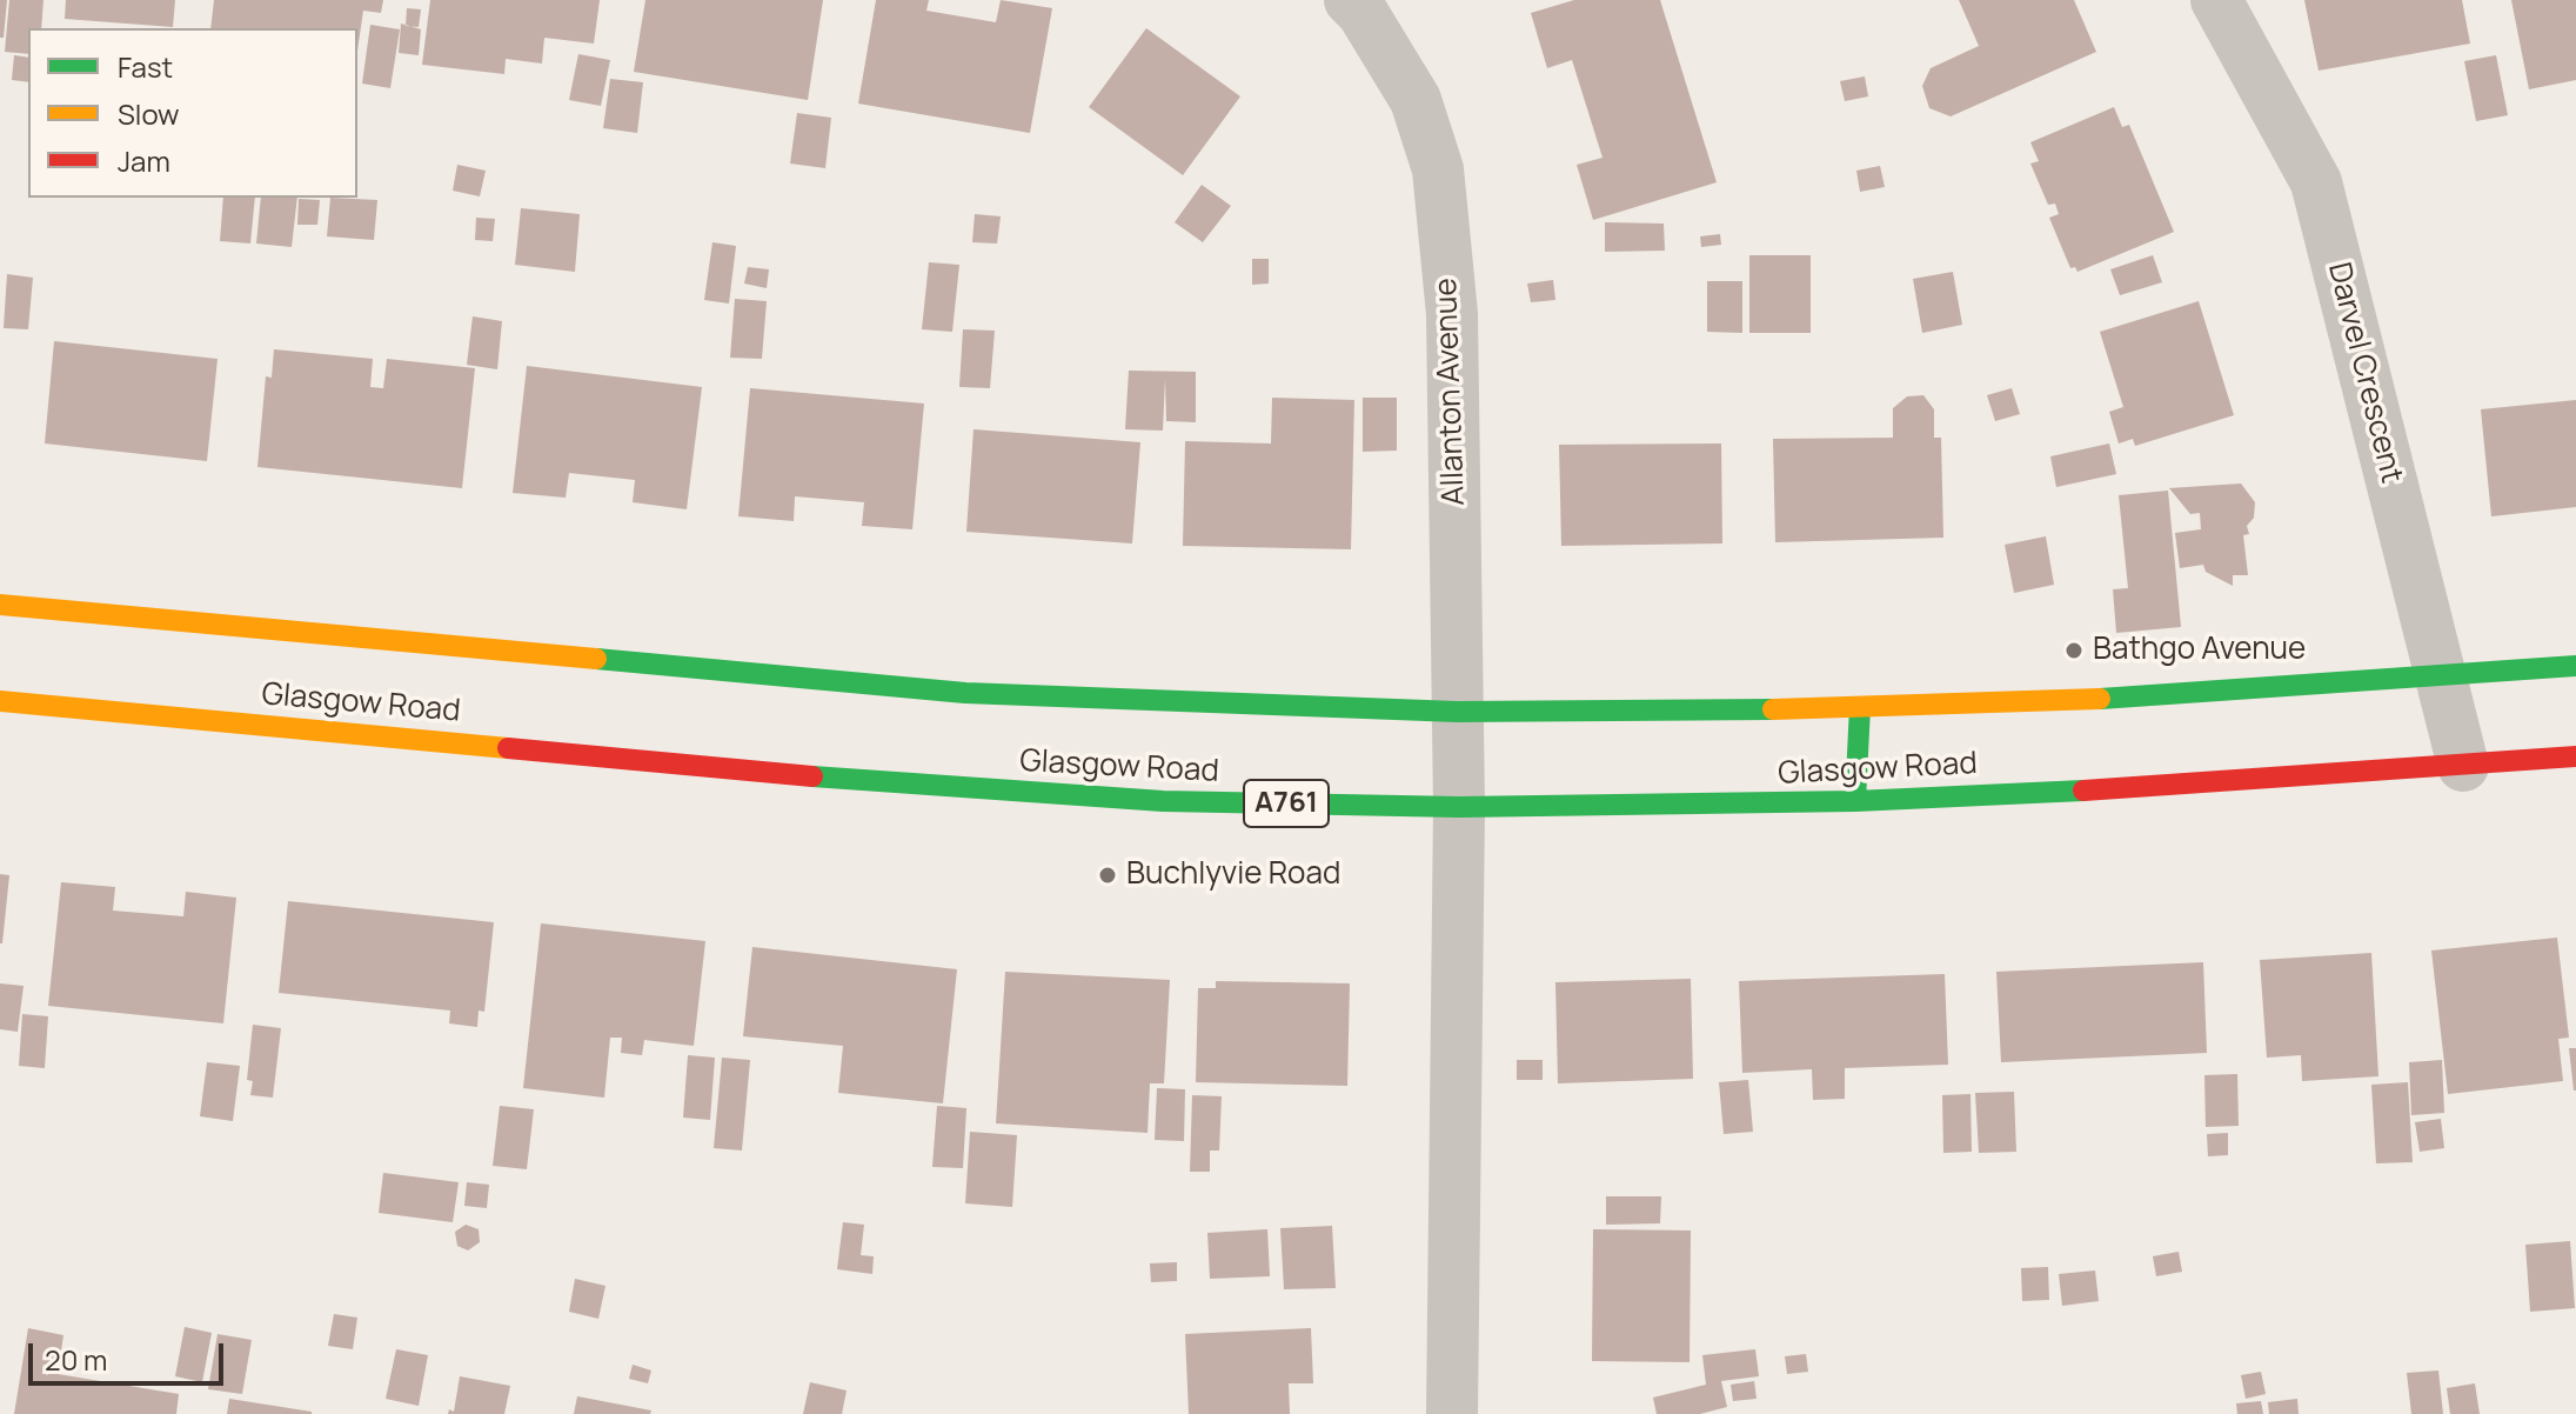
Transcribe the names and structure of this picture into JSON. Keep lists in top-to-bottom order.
{
  "streets": {
    "main road": ["Glasgow Road", "A761"],
    "street": ["Darvel Crescent", "Allanton Avenue"]
  },
  "crossings": [
    ["Darvel Crescent", "Glasgow Road"],
    ["Allanton Avenue", "Glasgow Road"]
  ],
  "places": ["Bathgo Avenue", "Buchlyvie Road"],
  "legend": ["Fast", "Slow", "Jam"],
  "scale_bar": "20 m"
}
